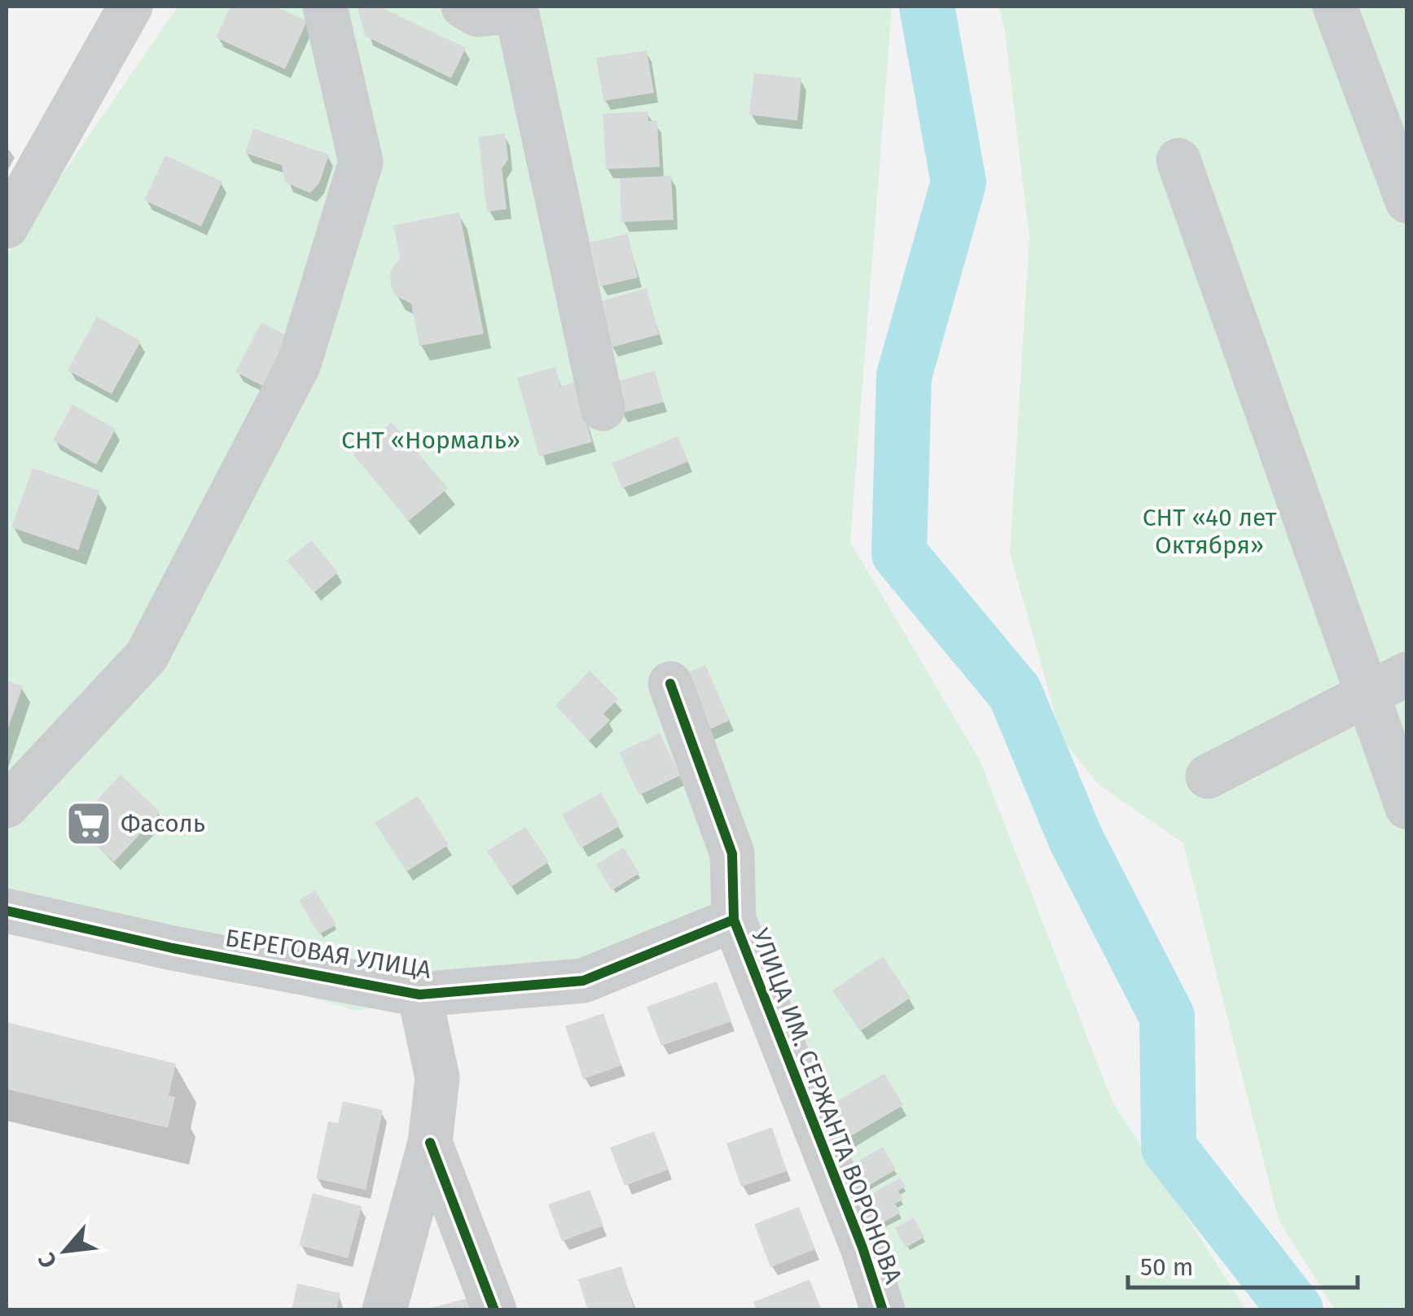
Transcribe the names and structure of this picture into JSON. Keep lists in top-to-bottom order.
{
  "streets": {
    "street": ["БЕРЕГОВАЯ УЛИЦА", "УЛИЦА ИМ. СЕРЖАНТА ВОРОНОВА"]
  },
  "crossings": [
    ["БЕРЕГОВАЯ УЛИЦА", "УЛИЦА ИМ. СЕРЖАНТА ВОРОНОВА"]
  ],
  "parks": ["СНТ «Нормаль»", "СНТ «40 лет Октября»"],
  "places": {
    "supermarket": ["Фасоль"]
  },
  "scale_bar": "50 m",
  "north": "bottom left"
}
